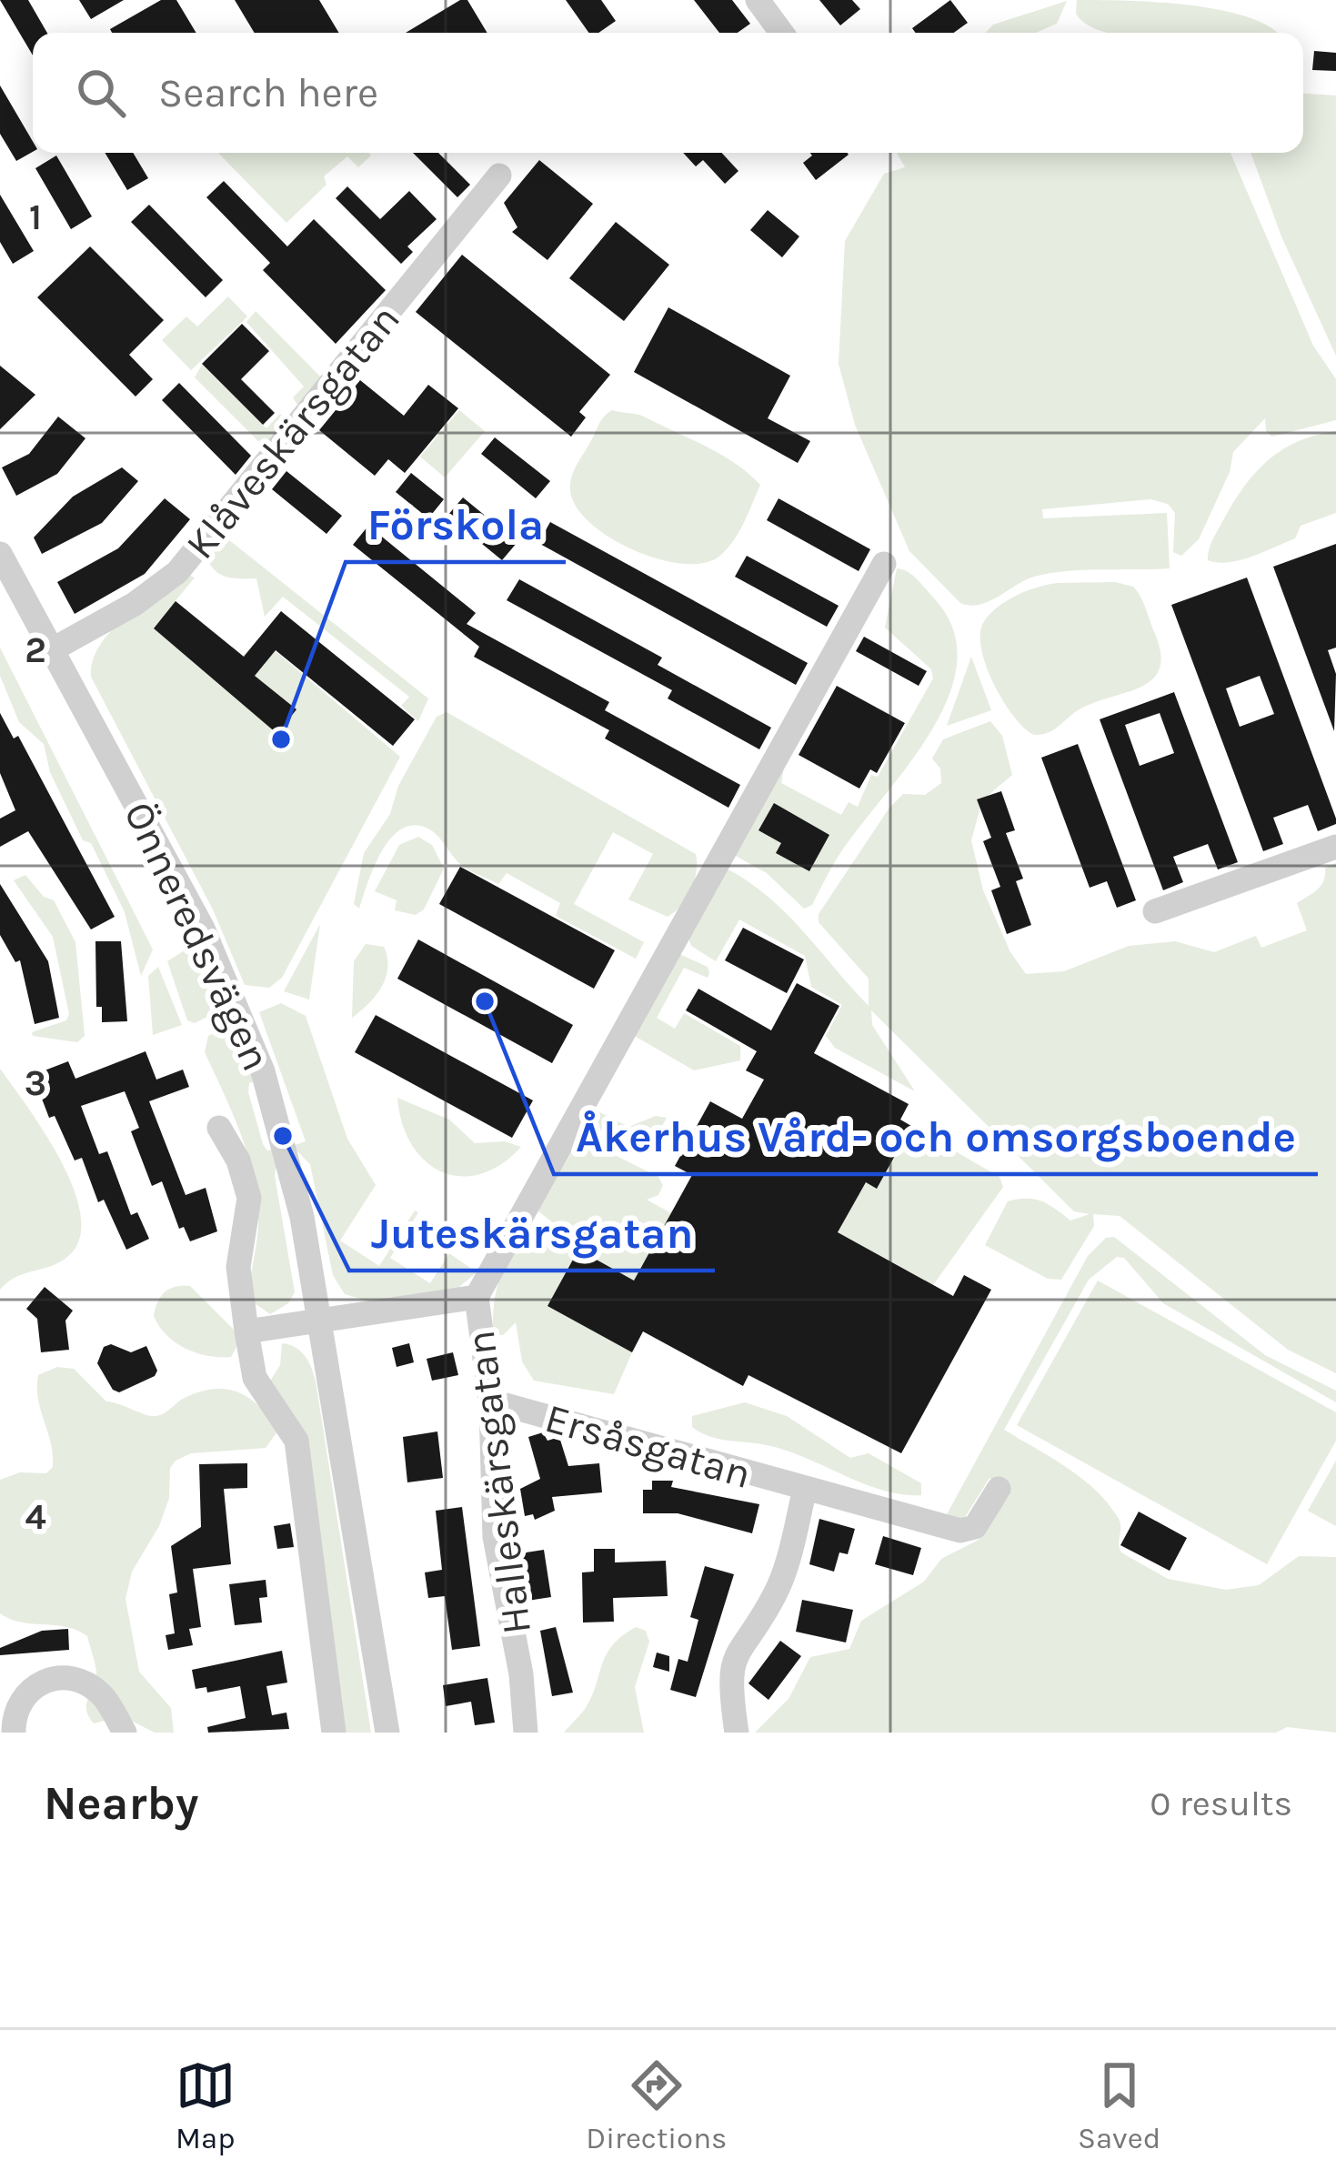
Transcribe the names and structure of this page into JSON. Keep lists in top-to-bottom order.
{
  "streets": {
    "street": [
      "Klåveskärsgatan",
      "Önneredsvägen",
      "Ersåsgatan",
      "Halleskärsgatan"
    ]
  },
  "crossings": [
    ["Klåveskärsgatan", "Önneredsvägen"],
    ["Ersåsgatan", "Halleskärsgatan"]
  ],
  "places": ["Förskola", "Åkerhus Vård- och omsorgsboende", "Juteskärsgatan"],
  "page": {
    "search": "Search here",
    "heading": ["Nearby", "0 results"],
    "nav": ["Map", "Directions", "Saved"]
  },
  "grid": {
    "rows": [
      "1",
      "2",
      "3",
      "4"
    ]
  }
}
